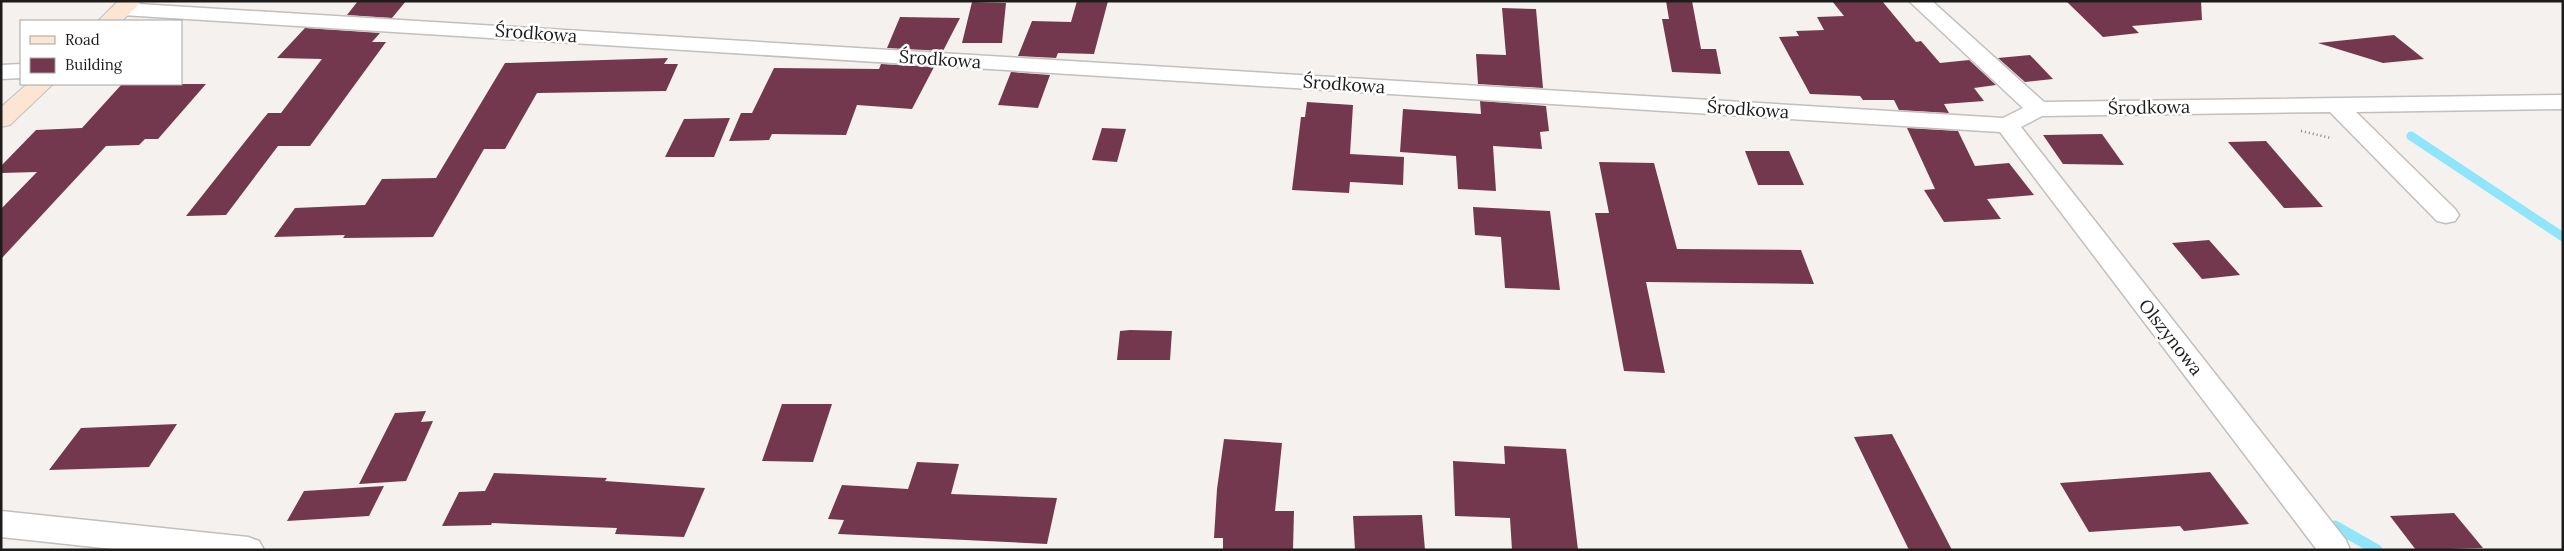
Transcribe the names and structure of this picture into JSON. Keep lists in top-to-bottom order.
{
  "streets": {
    "street": ["Środkowa", "Olszynowa"]
  },
  "crossings": [
    ["Środkowa", "Olszynowa"]
  ],
  "legend": ["Road", "Building"]
}
